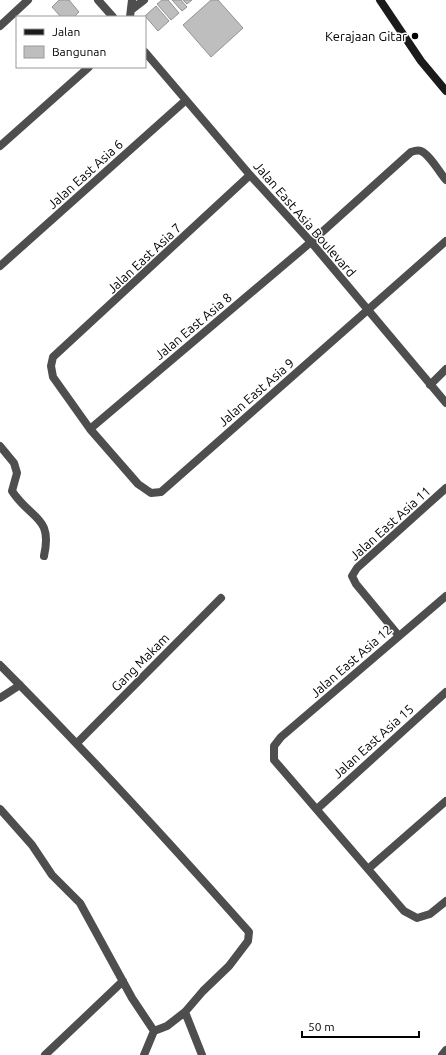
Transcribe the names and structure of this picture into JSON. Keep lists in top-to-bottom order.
{
  "streets": {
    "street": [
      "Jalan East Asia 6",
      "Jalan East Asia Boulevard",
      "Jalan East Asia 7",
      "Jalan East Asia 8",
      "Jalan East Asia 9",
      "Jalan East Asia 11",
      "Jalan East Asia 12",
      "Gang Makam",
      "Jalan East Asia 15"
    ]
  },
  "crossings": [
    ["Jalan East Asia 6", "Jalan East Asia Boulevard"],
    ["Jalan East Asia Boulevard", "Jalan East Asia 7"],
    ["Jalan East Asia Boulevard", "Jalan East Asia 8"],
    ["Jalan East Asia Boulevard", "Jalan East Asia 9"],
    ["Jalan East Asia 7", "Jalan East Asia 8"],
    ["Jalan East Asia 7", "Jalan East Asia 9"],
    ["Jalan East Asia 8", "Jalan East Asia 9"],
    ["Jalan East Asia 11", "Jalan East Asia 12"],
    ["Jalan East Asia 12", "Jalan East Asia 15"]
  ],
  "places": ["Kerajaan Gitar"],
  "legend": ["Jalan", "Bangunan"],
  "scale_bar": "50 m"
}
